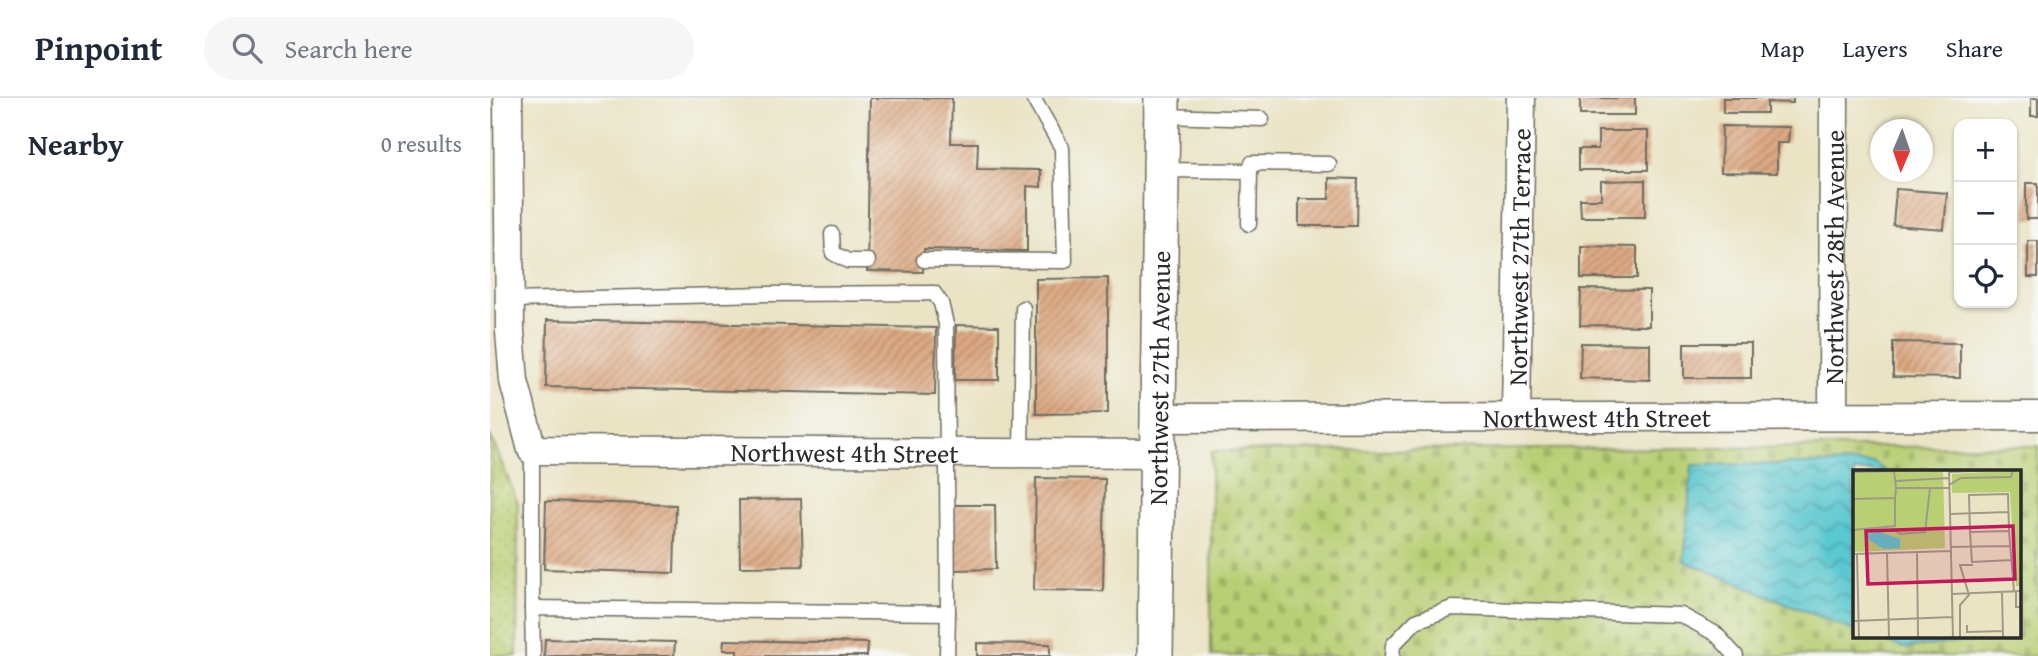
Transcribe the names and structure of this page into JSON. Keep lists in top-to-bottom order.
{
  "streets": {
    "street": [
      "Northwest 27th Terrace",
      "Northwest 28th Avenue",
      "Northwest 27th Avenue",
      "Northwest 4th Street"
    ]
  },
  "crossings": [
    ["Northwest 27th Terrace", "Northwest 4th Street"],
    ["Northwest 28th Avenue", "Northwest 4th Street"],
    ["Northwest 27th Avenue", "Northwest 4th Street"]
  ],
  "north": "bottom",
  "page": {
    "header": "Pinpoint",
    "search": "Search here",
    "nav": ["Map", "Layers", "Share"],
    "heading": ["Nearby", "0 results"],
    "map_buttons": ["+", "−"]
  }
}
